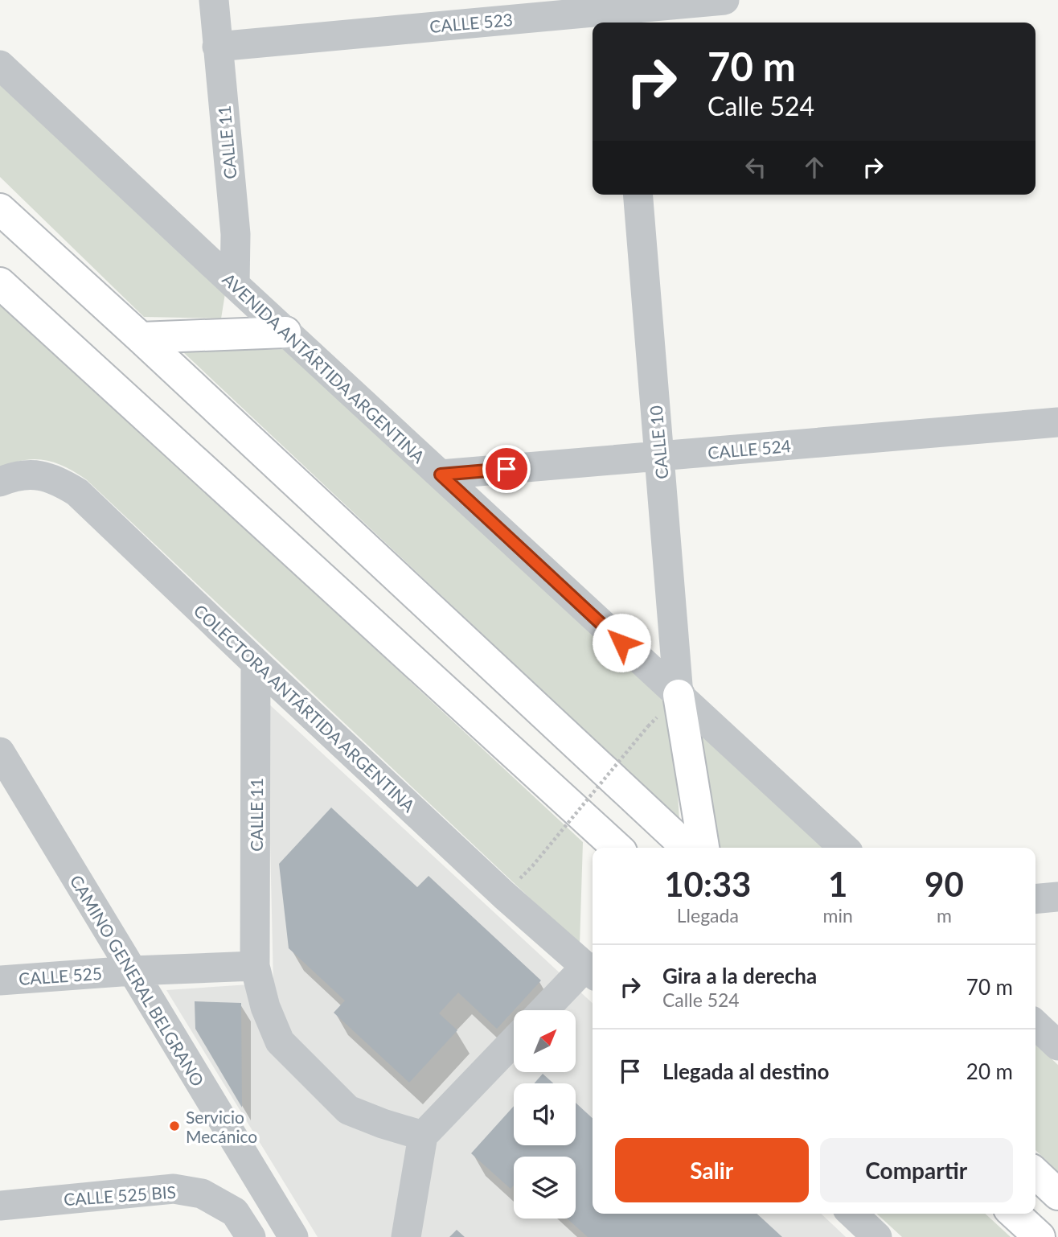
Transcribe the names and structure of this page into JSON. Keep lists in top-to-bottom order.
{
  "streets": {
    "street": [
      "CALLE 523",
      "CALLE 11",
      "AVENIDA ANTÁRTIDA ARGENTINA",
      "CALLE 10",
      "CALLE 524",
      "COLECTORA ANTÁRTIDA ARGENTINA",
      "CALLE 525",
      "CAMINO GENERAL BELGRANO",
      "CALLE 525 BIS"
    ]
  },
  "crossings": [
    ["CALLE 523", "CALLE 11"],
    ["CALLE 11", "AVENIDA ANTÁRTIDA ARGENTINA"],
    ["CALLE 11", "COLECTORA ANTÁRTIDA ARGENTINA"],
    ["CALLE 11", "CALLE 525"],
    ["AVENIDA ANTÁRTIDA ARGENTINA", "CALLE 10"],
    ["AVENIDA ANTÁRTIDA ARGENTINA", "CALLE 524"],
    ["CALLE 10", "CALLE 524"],
    ["CALLE 525", "CAMINO GENERAL BELGRANO"]
  ],
  "places": ["Servicio Mecánico"],
  "north": "top right",
  "page": {
    "turn": ["70 m", "Calle 524"],
    "eta": [
      "10:33",
      "Llegada",
      "1",
      "min",
      "90",
      "m"
    ],
    "list": [
      {
        "name": "Gira a la derecha",
        "note": "Calle 524",
        "value": "70 m"
      },
      {
        "name": "Llegada al destino",
        "value": "20 m"
      }
    ],
    "buttons": ["Salir", "Compartir"]
  }
}
